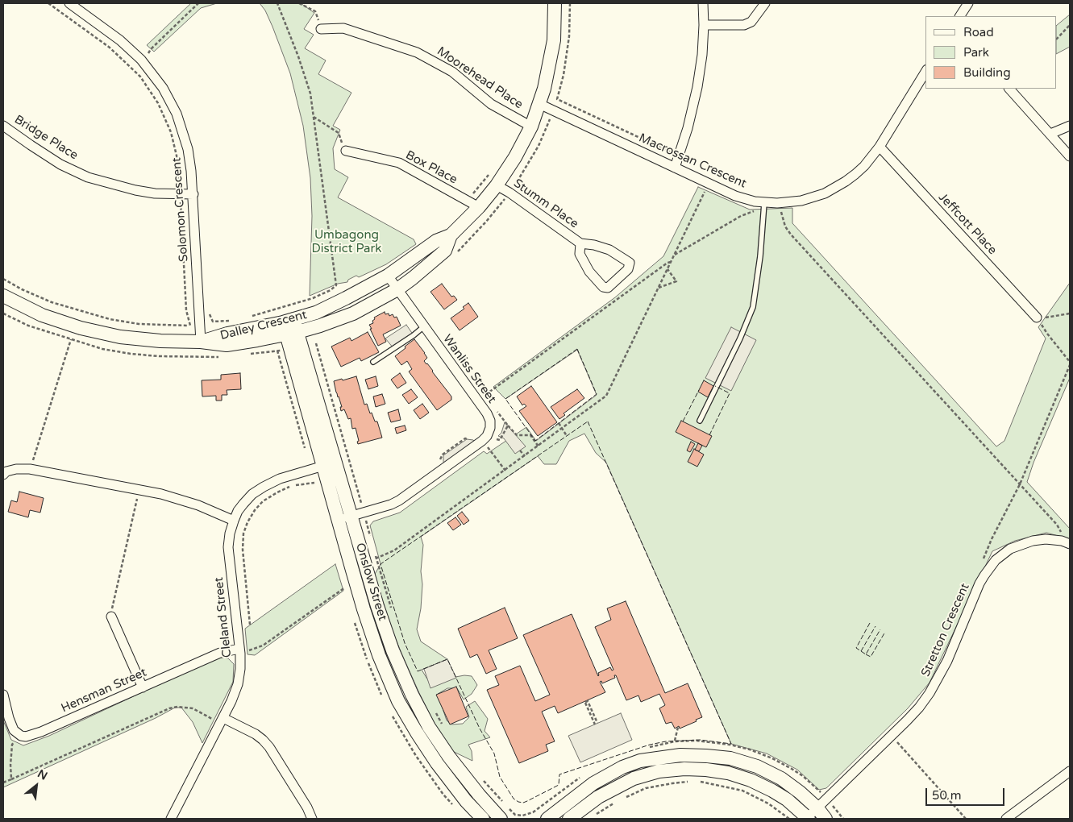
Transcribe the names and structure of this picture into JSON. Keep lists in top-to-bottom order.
{
  "streets": {
    "street": [
      "Moorehead Place",
      "Bridge Place",
      "Macrossan Crescent",
      "Box Place",
      "Stumm Place",
      "Solomon Crescent",
      "Jeffcott Place",
      "Dalley Crescent",
      "Wanliss Street",
      "Onslow Street",
      "Cleland Street",
      "Stretton Crescent",
      "Hensman Street"
    ]
  },
  "crossings": [
    ["Moorehead Place", "Dalley Crescent"],
    ["Bridge Place", "Solomon Crescent"],
    ["Macrossan Crescent", "Jeffcott Place"],
    ["Macrossan Crescent", "Dalley Crescent"],
    ["Box Place", "Dalley Crescent"],
    ["Stumm Place", "Dalley Crescent"],
    ["Solomon Crescent", "Dalley Crescent"],
    ["Dalley Crescent", "Wanliss Street"],
    ["Dalley Crescent", "Onslow Street"],
    ["Wanliss Street", "Onslow Street"],
    ["Onslow Street", "Cleland Street"],
    ["Cleland Street", "Hensman Street"]
  ],
  "parks": ["Umbagong District Park"],
  "legend": ["Road", "Park", "Building"],
  "scale_bar": "50 m",
  "north": "top right"
}
